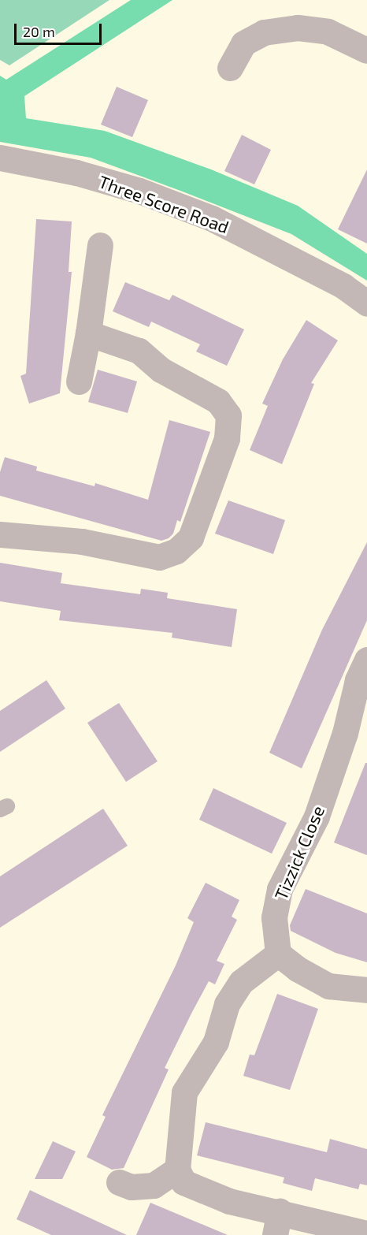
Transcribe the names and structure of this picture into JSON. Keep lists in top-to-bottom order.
{
  "streets": {
    "street": ["Three Score Road", "Tizzick Close"]
  },
  "scale_bar": "20 m"
}
